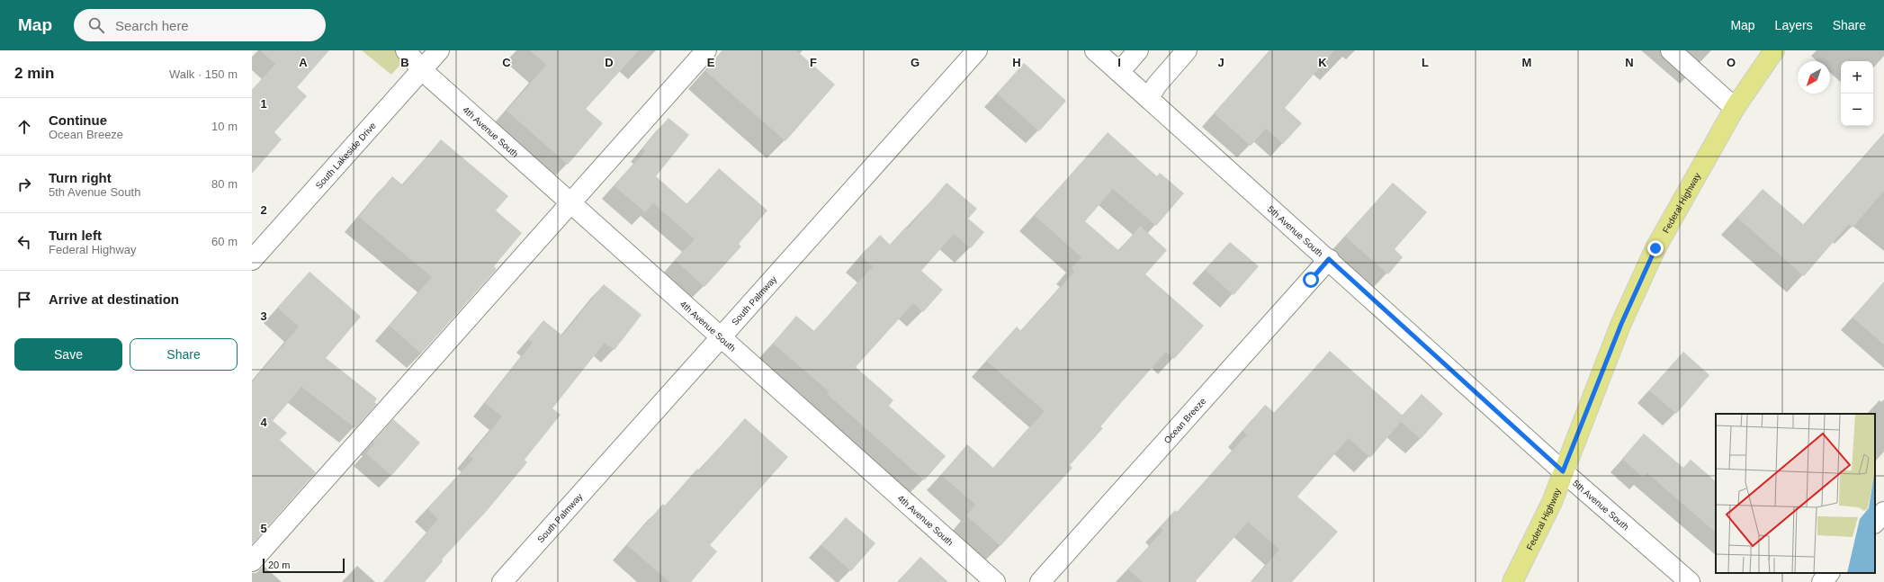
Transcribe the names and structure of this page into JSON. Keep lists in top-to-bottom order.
{
  "streets": {
    "main road": ["Federal Highway"],
    "street": [
      "4th Avenue South",
      "South Lakeside Drive",
      "5th Avenue South",
      "South Palmway",
      "Ocean Breeze"
    ]
  },
  "crossings": [
    ["4th Avenue South", "South Lakeside Drive"],
    ["4th Avenue South", "South Palmway"],
    ["Federal Highway", "5th Avenue South"],
    ["5th Avenue South", "Ocean Breeze"]
  ],
  "scale_bar": "20 m",
  "north": "bottom left",
  "page": {
    "header": "Map",
    "search": "Search here",
    "nav": ["Map", "Layers", "Share"],
    "heading": ["2 min", "Walk · 150 m"],
    "map_buttons": ["+", "−"],
    "list": [
      ["Continue", "Ocean Breeze", "10 m"],
      ["Turn right", "5th Avenue South", "80 m"],
      ["Turn left", "Federal Highway", "60 m"],
      "Arrive at destination"
    ],
    "buttons": ["Save", "Share"],
    "scale": "20 m"
  },
  "grid": {
    "columns": [
      "A",
      "B",
      "C",
      "D",
      "E",
      "F",
      "G",
      "H",
      "I",
      "J",
      "K",
      "L",
      "M",
      "N",
      "O"
    ],
    "rows": [
      "1",
      "2",
      "3",
      "4",
      "5"
    ]
  }
}
